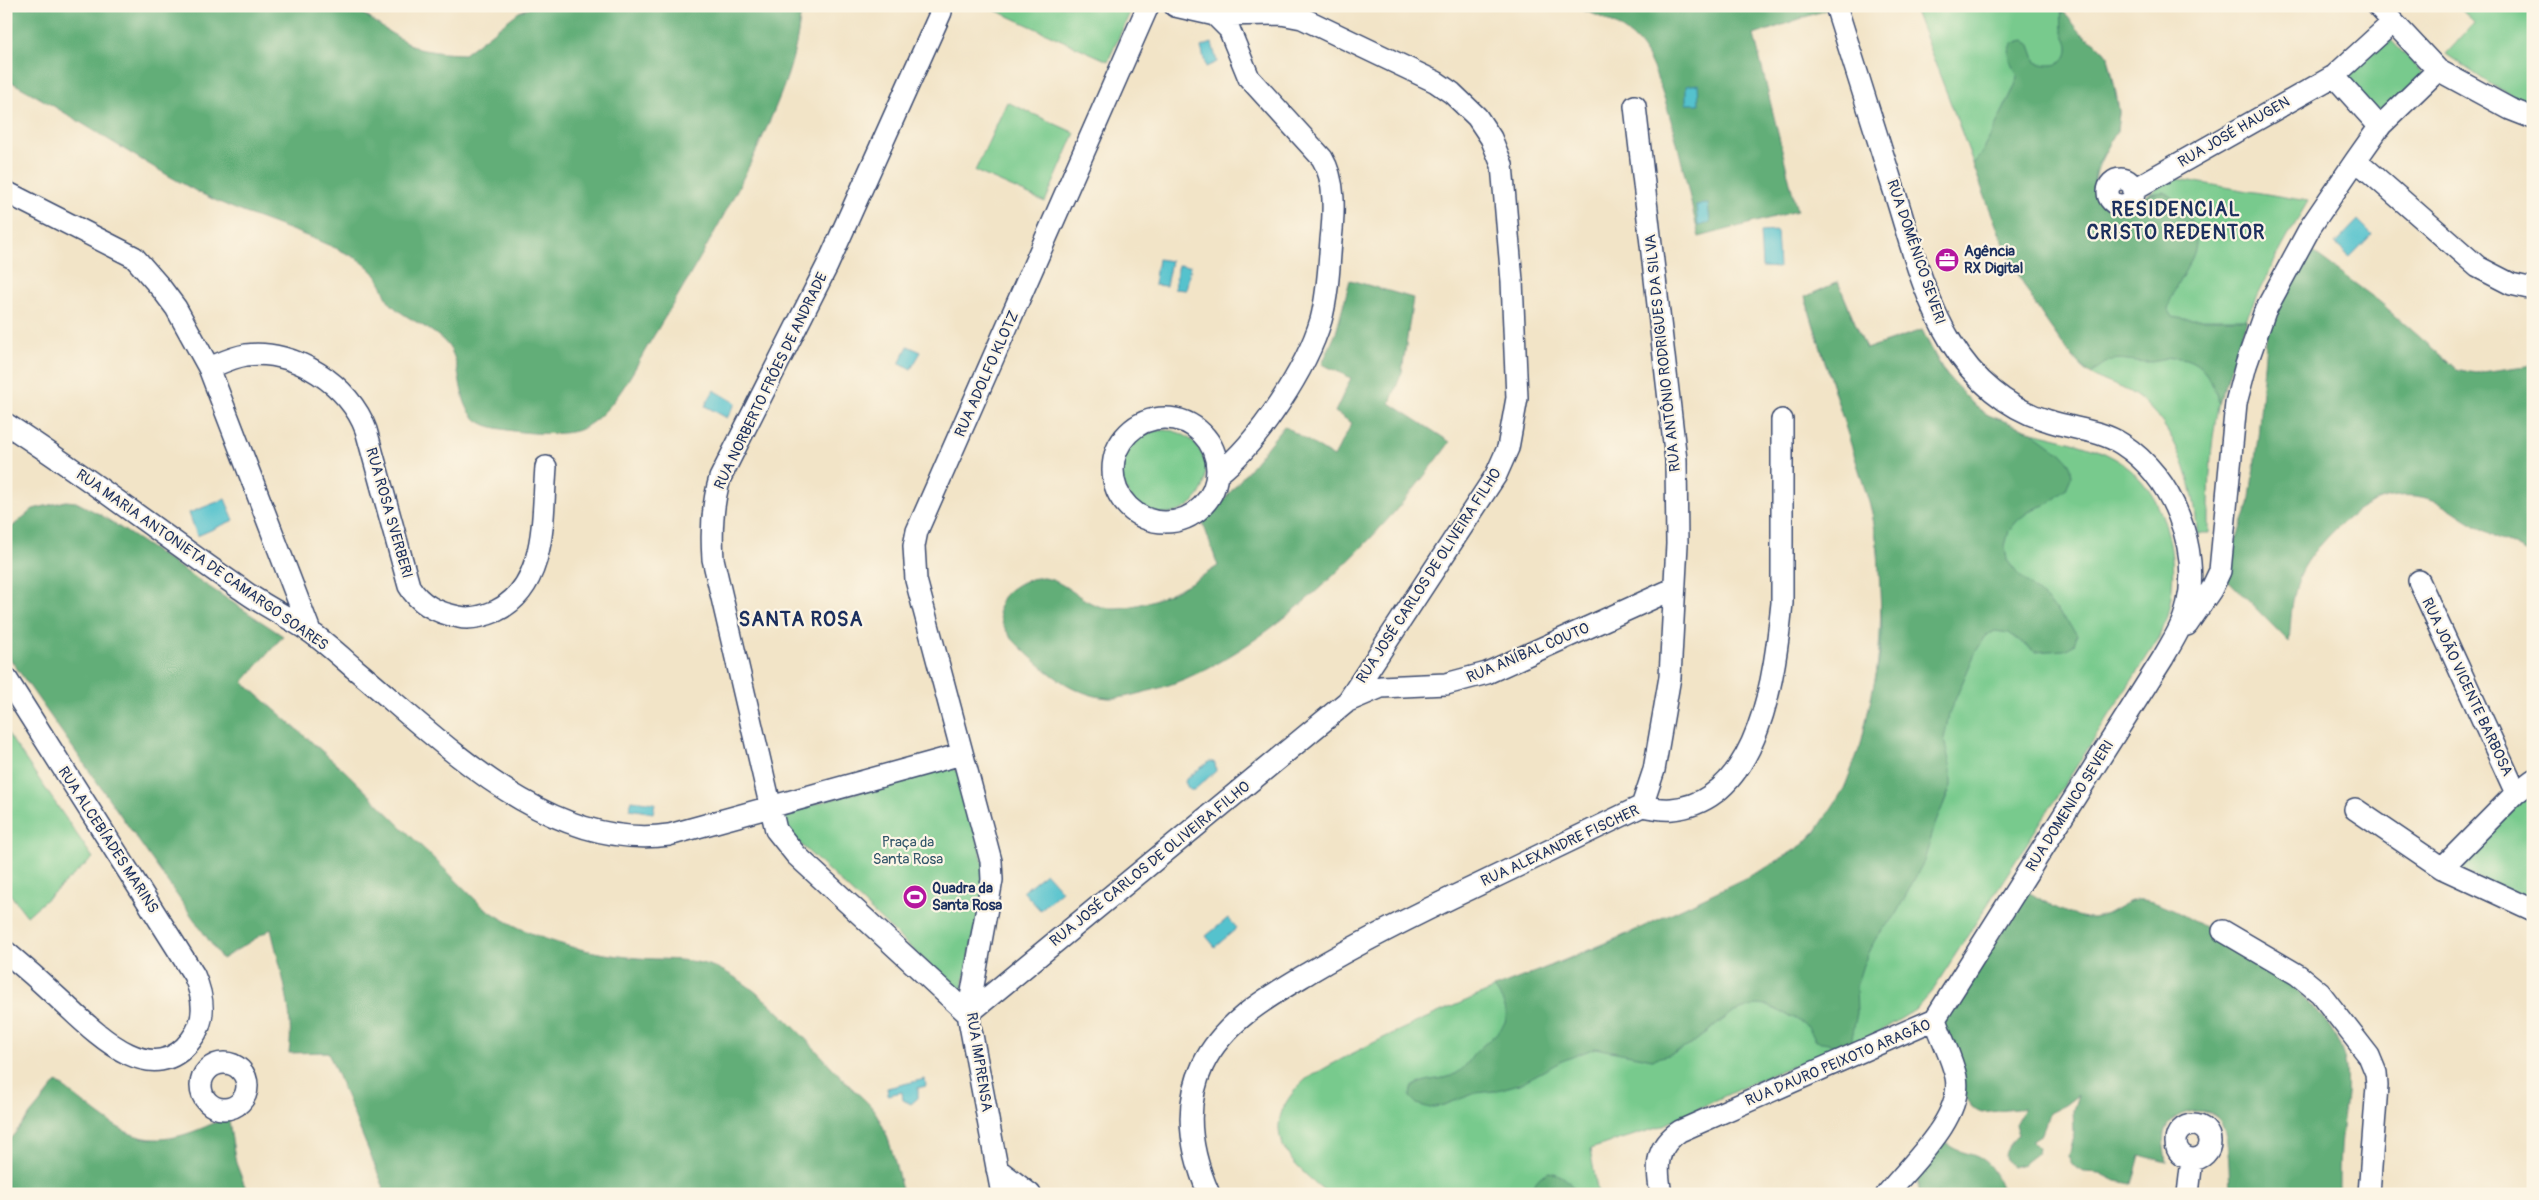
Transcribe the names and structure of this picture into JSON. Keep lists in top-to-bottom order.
{
  "streets": {
    "street": [
      "RUA JOSÉ HAUGEN",
      "RUA DOMÊNICO SEVERI",
      "RUA ANTÔNIO RODRIGUES DA SILVA",
      "RUA ADOLFO KLOTZ",
      "RUA NORBERTO FRÓES DE ANDRADE",
      "RUA ROSA SVERBERI",
      "RUA MARIA ANTONIETA DE CAMARGO SOARES",
      "RUA JOSÉ CARLOS DE OLIVEIRA FILHO",
      "RUA ANÍBAL COUTO",
      "RUA JOÃO VICENTE BARBOSA",
      "RUA DOMENICO SEVERI",
      "RUA ALCEBÍADES MARINS",
      "RUA ALEXANDRE FISCHER",
      "RUA IMPRENSA",
      "RUA DAURO PEIXOTO ARAGÃO"
    ]
  },
  "crossings": [
    ["RUA DOMÊNICO SEVERI", "RUA DOMENICO SEVERI"],
    ["RUA ANTÔNIO RODRIGUES DA SILVA", "RUA ANÍBAL COUTO"],
    ["RUA ANTÔNIO RODRIGUES DA SILVA", "RUA ALEXANDRE FISCHER"],
    ["RUA ADOLFO KLOTZ", "RUA MARIA ANTONIETA DE CAMARGO SOARES"],
    ["RUA ADOLFO KLOTZ", "RUA IMPRENSA"],
    ["RUA NORBERTO FRÓES DE ANDRADE", "RUA MARIA ANTONIETA DE CAMARGO SOARES"],
    ["RUA NORBERTO FRÓES DE ANDRADE", "RUA JOSÉ CARLOS DE OLIVEIRA FILHO"],
    ["RUA NORBERTO FRÓES DE ANDRADE", "RUA IMPRENSA"],
    ["RUA MARIA ANTONIETA DE CAMARGO SOARES", "RUA IMPRENSA"],
    ["RUA JOSÉ CARLOS DE OLIVEIRA FILHO", "RUA ANÍBAL COUTO"],
    ["RUA JOSÉ CARLOS DE OLIVEIRA FILHO", "RUA IMPRENSA"],
    ["RUA DOMENICO SEVERI", "RUA DAURO PEIXOTO ARAGÃO"]
  ],
  "districts": ["RESIDENCIAL CRISTO REDENTOR", "SANTA ROSA"],
  "parks": ["Praça da Santa Rosa"],
  "places": {
    "office": ["Agência RX Digital"],
    "sports": ["Quadra da Santa Rosa"]
  }
}
